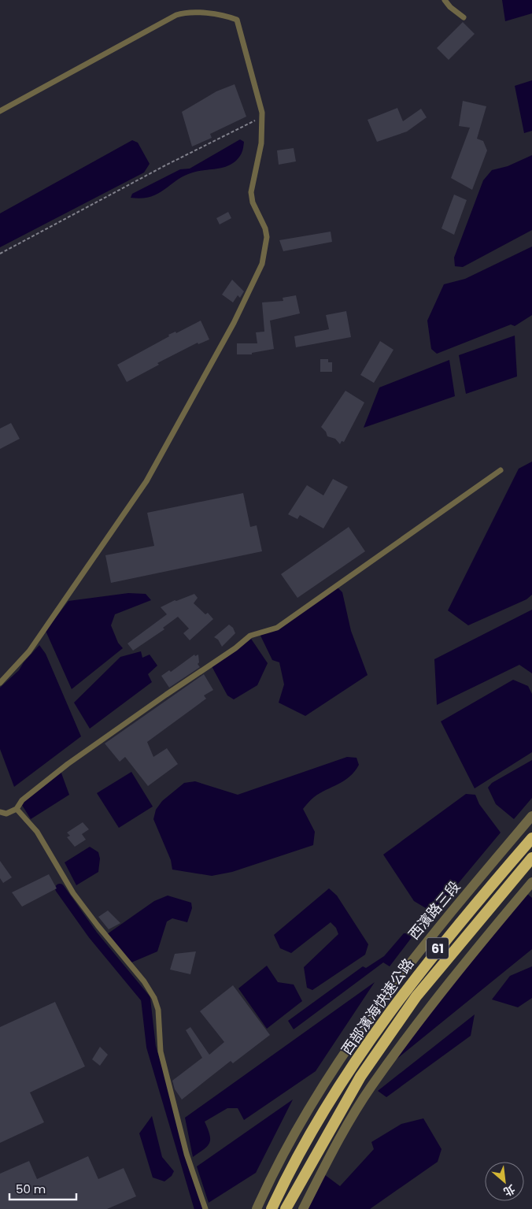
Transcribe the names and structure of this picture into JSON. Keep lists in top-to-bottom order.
{
  "streets": {
    "highway": ["61", "西部濱海快速公路"],
    "street": ["西濱路三段"]
  },
  "scale_bar": "50 m",
  "north": "bottom right"
}
